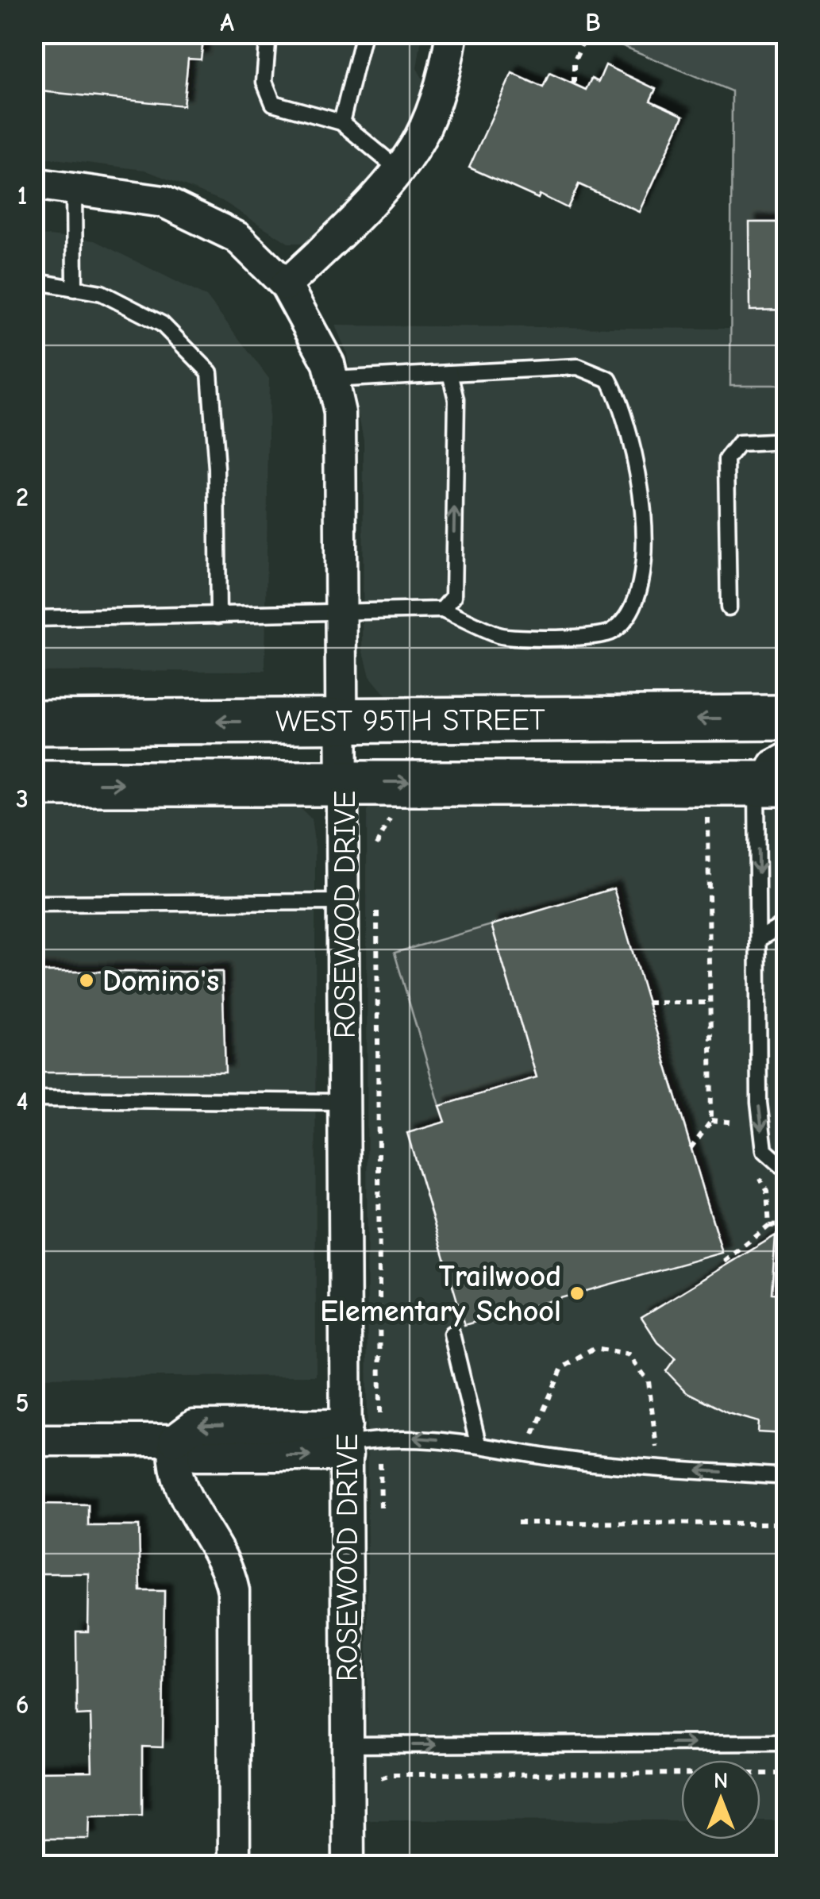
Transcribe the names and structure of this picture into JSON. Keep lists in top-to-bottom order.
{
  "streets": {
    "main road": ["WEST 95TH STREET"],
    "street": ["ROSEWOOD DRIVE"]
  },
  "crossings": [
    ["WEST 95TH STREET", "ROSEWOOD DRIVE"]
  ],
  "places": ["Domino's", "Trailwood Elementary School"],
  "north": "top",
  "grid": {
    "columns": ["A", "B"],
    "rows": [
      "1",
      "2",
      "3",
      "4",
      "5",
      "6"
    ]
  }
}
